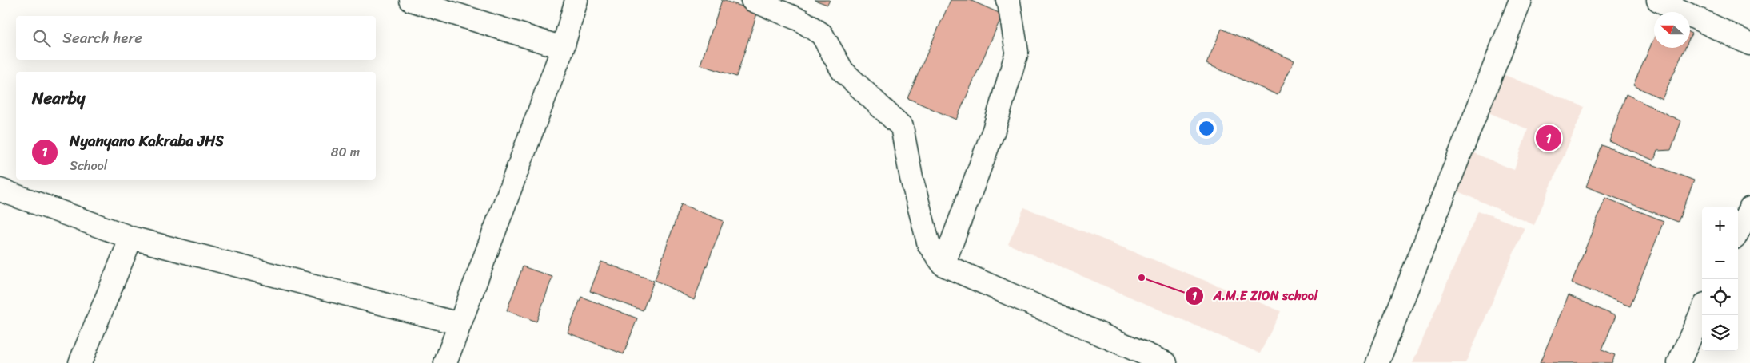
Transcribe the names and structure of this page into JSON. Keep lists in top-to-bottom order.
{
  "places": ["A.M.E ZION school"],
  "north": "left",
  "page": {
    "search": "Search here",
    "heading": "Nearby",
    "pins": "1",
    "list": [
      {
        "mark": "1",
        "name": "Nyanyano Kakraba JHS",
        "note": "School",
        "value": "80 m"
      }
    ],
    "map_buttons": ["+", "−"]
  }
}
